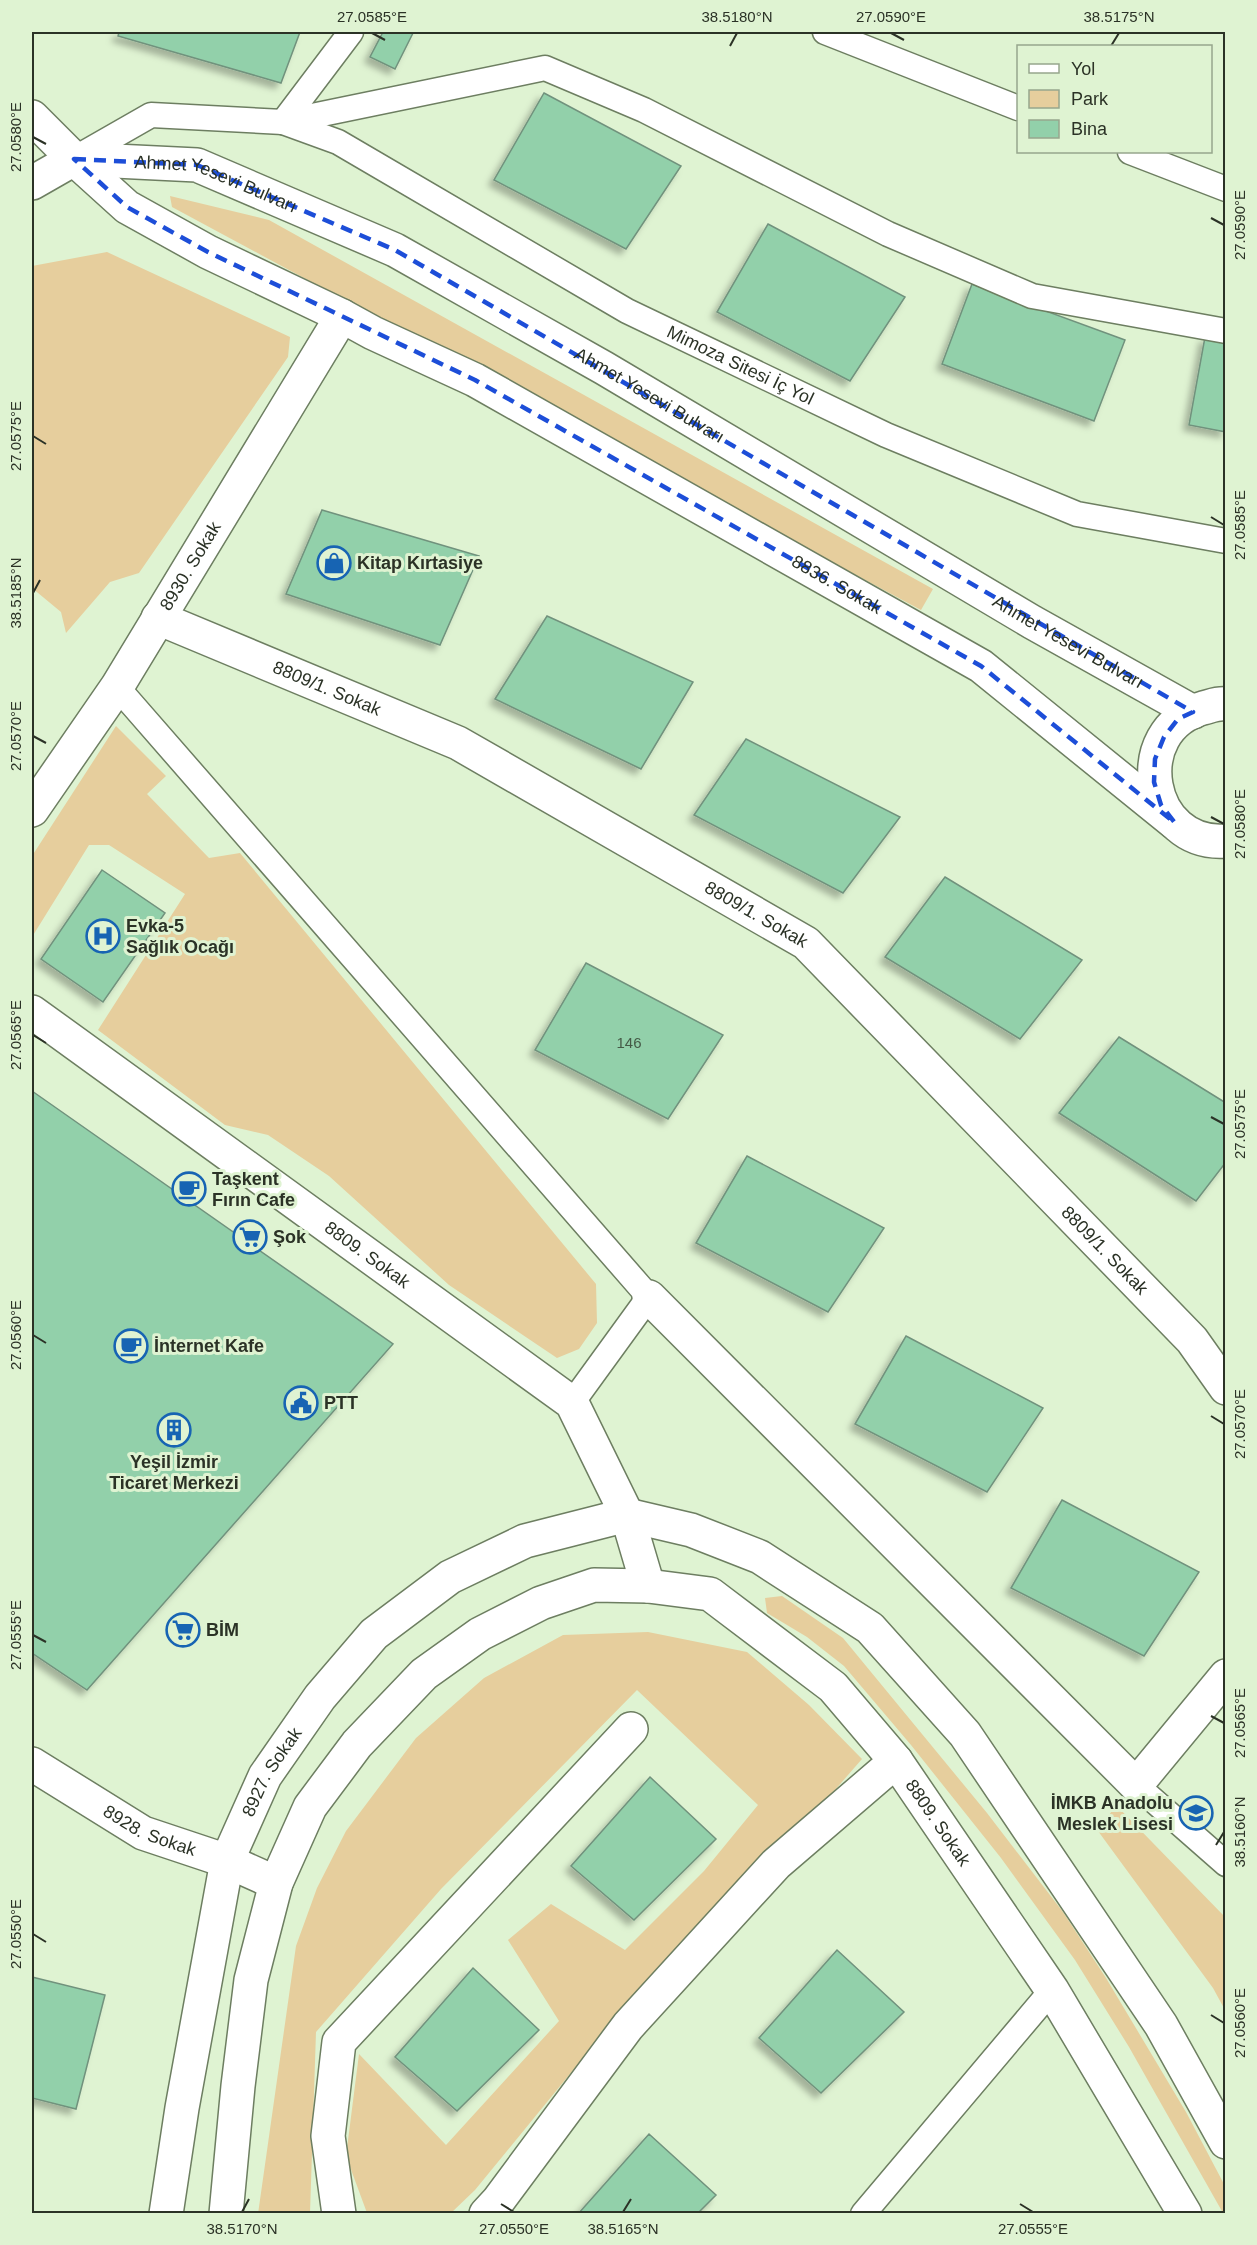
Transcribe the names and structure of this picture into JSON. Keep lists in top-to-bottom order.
{
  "streets": {
    "street": [
      "Ahmet Yesevi Bulvarı",
      "8930. Sokak",
      "8836. Sokak",
      "8809/1. Sokak",
      "8809. Sokak",
      "8927. Sokak",
      "8928. Sokak"
    ],
    "lane": ["Mimoza Sitesi İç Yol"]
  },
  "crossings": [
    ["Ahmet Yesevi Bulvarı", "Mimoza Sitesi İç Yol"],
    ["Ahmet Yesevi Bulvarı", "8836. Sokak"],
    ["Mimoza Sitesi İç Yol", "8836. Sokak"],
    ["8930. Sokak", "8836. Sokak"],
    ["8930. Sokak", "8809/1. Sokak"],
    ["8809. Sokak", "8927. Sokak"],
    ["8927. Sokak", "8928. Sokak"]
  ],
  "places": {
    "shop": ["Kitap Kırtasiye"],
    "hospital": ["Evka-5 Sağlık Ocağı"],
    "cafe": ["Taşkent Fırın Cafe", "İnternet Kafe"],
    "supermarket": ["Şok", "BİM"],
    "public building": ["PTT"],
    "building": ["Yeşil İzmir Ticaret Merkezi"],
    "school or university": ["İMKB Anadolu Meslek Lisesi"]
  },
  "house_numbers": ["146"],
  "legend": ["Yol", "Park", "Bina"],
  "coordinates": [
    "27.0585°E",
    "38.5180°N",
    "27.0590°E",
    "38.5175°N",
    "27.0580°E",
    "27.0575°E",
    "38.5185°N",
    "27.0570°E",
    "27.0565°E",
    "27.0560°E",
    "27.0555°E",
    "38.5160°N",
    "27.0550°E",
    "38.5170°N",
    "38.5165°N"
  ]
}
